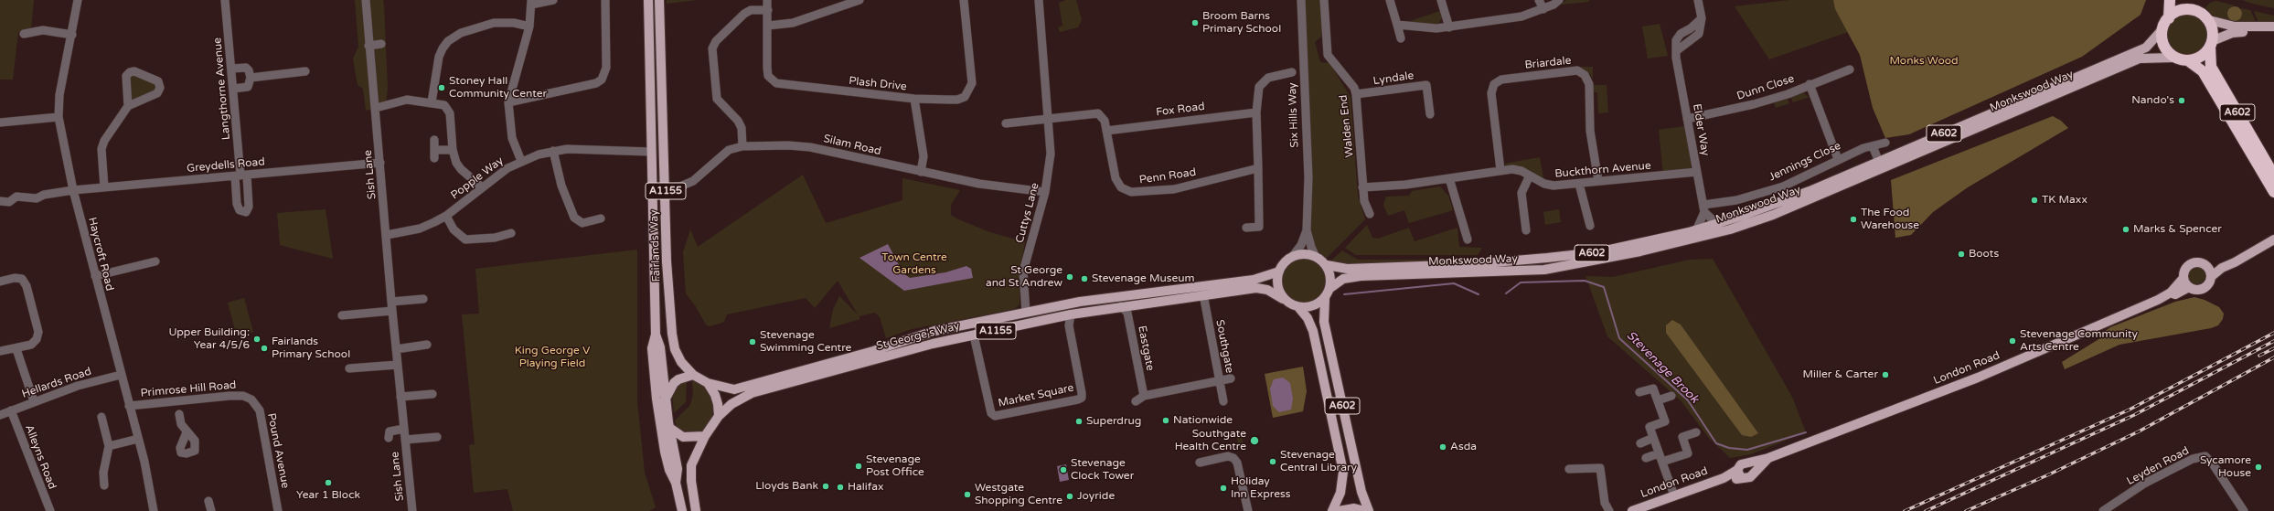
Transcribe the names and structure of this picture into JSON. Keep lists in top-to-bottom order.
{
  "streets": {
    "highway": ["A602"],
    "main road": [
      "Monkswood Way",
      "A1155",
      "Fairlands Way",
      "St George's Way",
      "London Road"
    ],
    "street": [
      "Briardale",
      "Lyndale",
      "Plash Drive",
      "Dunn Close",
      "Langthorne Avenue",
      "Fox Road",
      "Six Hills Way",
      "Walden End",
      "Elder Way",
      "Silam Road",
      "Jennings Close",
      "Greydells Road",
      "Buckthorn Avenue",
      "Sish Lane",
      "Penn Road",
      "Popple Way",
      "Cuttys Lane",
      "Haycroft Road",
      "Southgate",
      "Eastgate",
      "Hellards Road",
      "Primrose Hill Road",
      "Market Square",
      "Pound Avenue",
      "Alleyns Road",
      "Leyden Road"
    ]
  },
  "crossings": [
    ["Briardale", "Buckthorn Avenue"],
    ["Lyndale", "Walden End"],
    ["Dunn Close", "Elder Way"],
    ["Langthorne Avenue", "Greydells Road"],
    ["Monkswood Way", "A602"],
    ["Monkswood Way", "Six Hills Way"],
    ["Monkswood Way", "St George's Way"],
    ["Fox Road", "Penn Road"],
    ["A602", "Six Hills Way"],
    ["A602", "St George's Way"],
    ["Six Hills Way", "St George's Way"],
    ["Walden End", "Buckthorn Avenue"],
    ["Elder Way", "Jennings Close"],
    ["Elder Way", "Buckthorn Avenue"],
    ["Silam Road", "Cuttys Lane"],
    ["Silam Road", "Fairlands Way"],
    ["Greydells Road", "Sish Lane"],
    ["Greydells Road", "Haycroft Road"],
    ["Sish Lane", "Popple Way"],
    ["Penn Road", "Cuttys Lane"],
    ["Popple Way", "Fairlands Way"],
    ["A1155", "Fairlands Way"],
    ["A1155", "St George's Way"],
    ["Cuttys Lane", "St George's Way"],
    ["Fairlands Way", "St George's Way"],
    ["Haycroft Road", "Hellards Road"],
    ["Haycroft Road", "Primrose Hill Road"],
    ["St George's Way", "Southgate"],
    ["St George's Way", "Eastgate"],
    ["St George's Way", "Market Square"],
    ["Hellards Road", "Alleyns Road"],
    ["Primrose Hill Road", "Pound Avenue"]
  ],
  "water": ["Stevenage Brook"],
  "parks": ["Monks Wood", "Town Centre Gardens", "King George V Playing Field"],
  "places": [
    "Broom Barns Primary School",
    "Stoney Hall Community Center",
    "Nando's",
    "TK Maxx",
    "The Food Warehouse",
    "Marks & Spencer",
    "Boots",
    "St George and St Andrew",
    "Stevenage Museum",
    "Upper Building: Year 4/5/6",
    "Stevenage Community Arts Centre",
    "Stevenage Swimming Centre",
    "Fairlands Primary School",
    "Miller & Carter",
    "Nationwide",
    "Superdrug",
    "Southgate Health Centre",
    "Asda",
    "Stevenage Central Library",
    "Stevenage Post Office",
    "Sycamore House",
    "Stevenage Clock Tower",
    "Year 1 Block",
    "Lloyds Bank",
    "Halifax",
    "Holiday Inn Express",
    "Westgate Shopping Centre",
    "Joyride"
  ]
}
